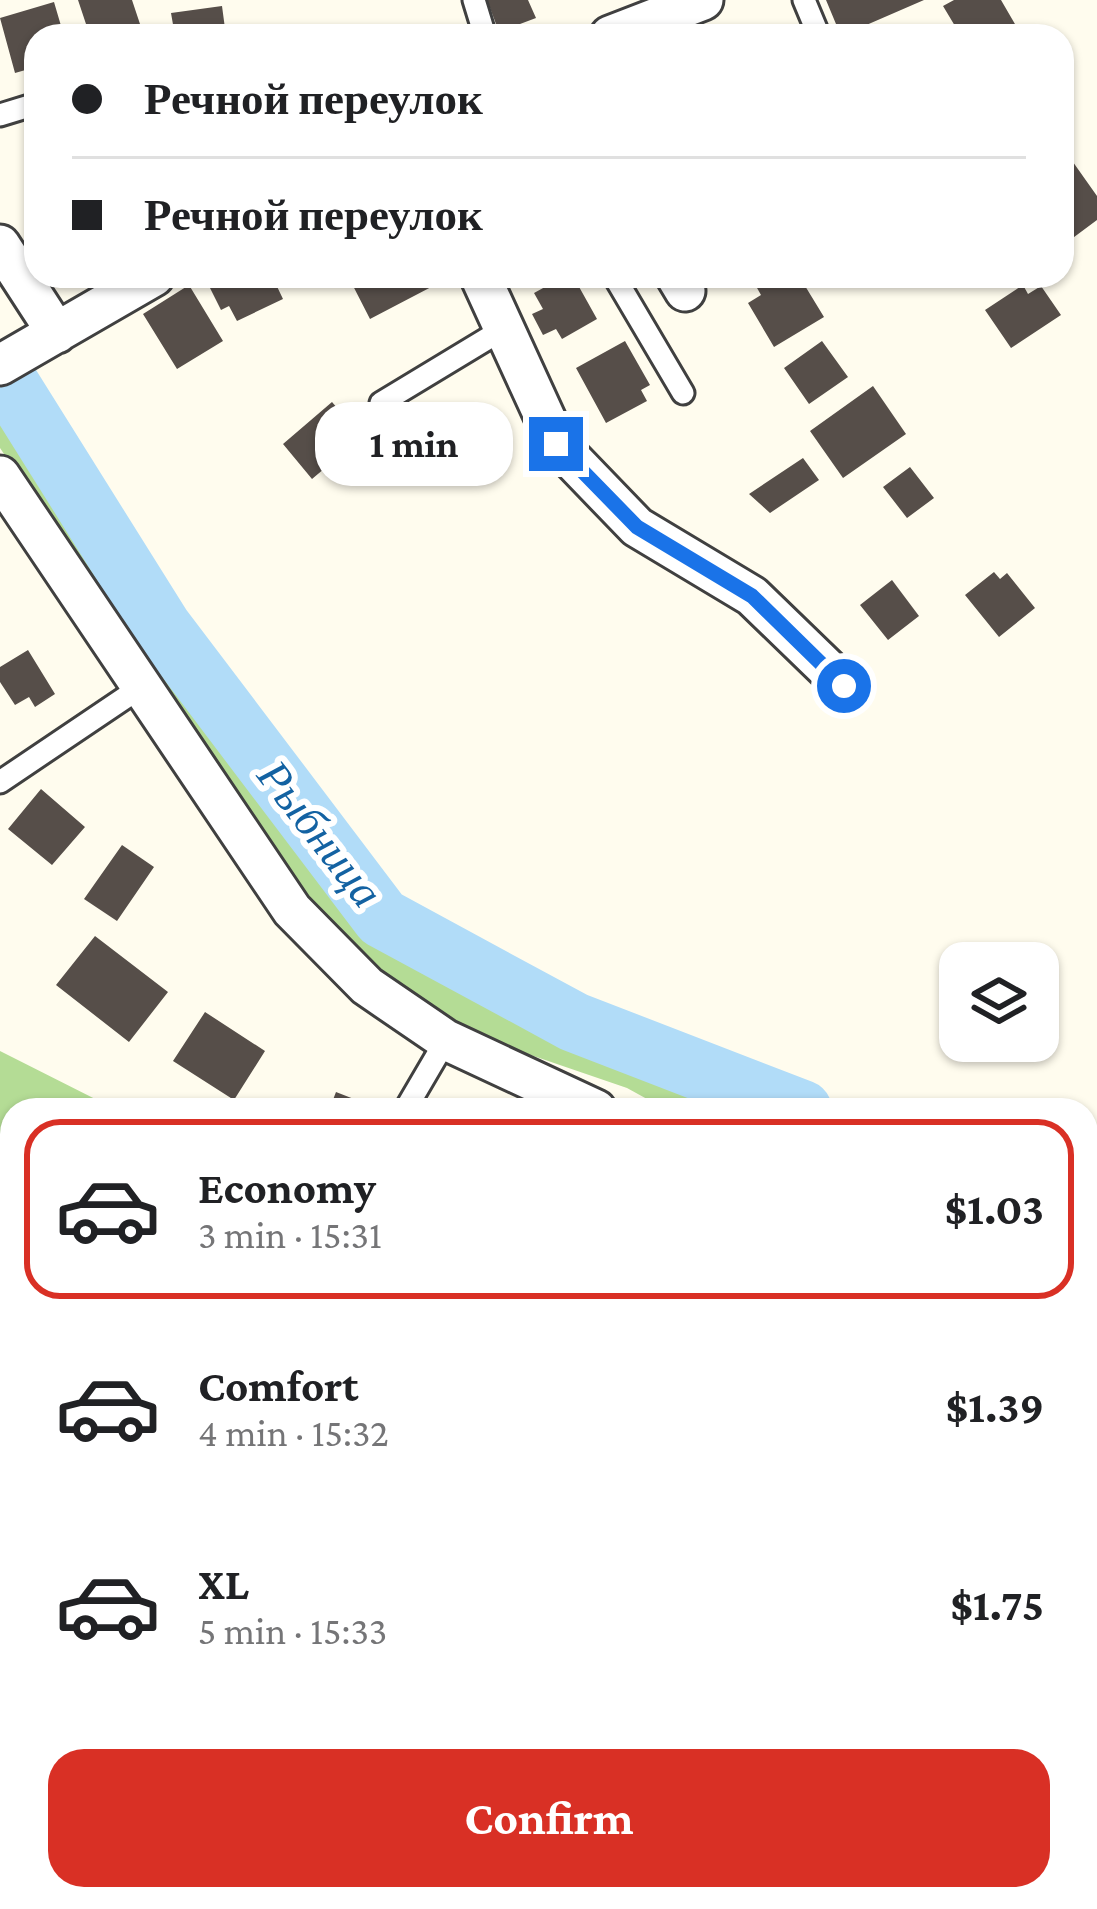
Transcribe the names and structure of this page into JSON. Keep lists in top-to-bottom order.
{
  "water": ["Рыбница"],
  "page": {
    "banner": ["Речной переулок", "Речной переулок"],
    "bubble": "1 min",
    "list": [
      {
        "name": "Economy",
        "note": "3 min · 15:31",
        "value": "$1.03"
      },
      {
        "name": "Comfort",
        "note": "4 min · 15:32",
        "value": "$1.39"
      },
      {
        "name": "XL",
        "note": "5 min · 15:33",
        "value": "$1.75"
      }
    ],
    "buttons": "Confirm"
  }
}
